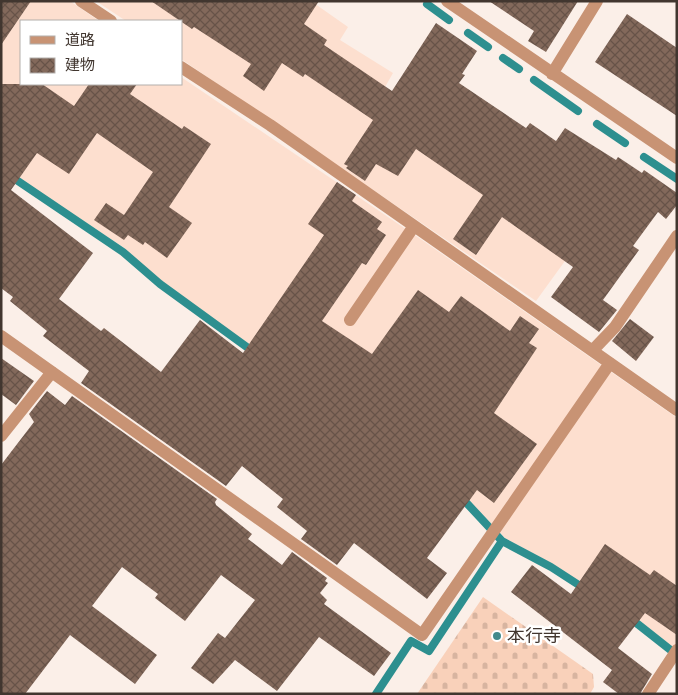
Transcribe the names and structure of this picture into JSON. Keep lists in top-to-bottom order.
{
  "places": ["本行寺"],
  "legend": ["道路", "建物"]
}
